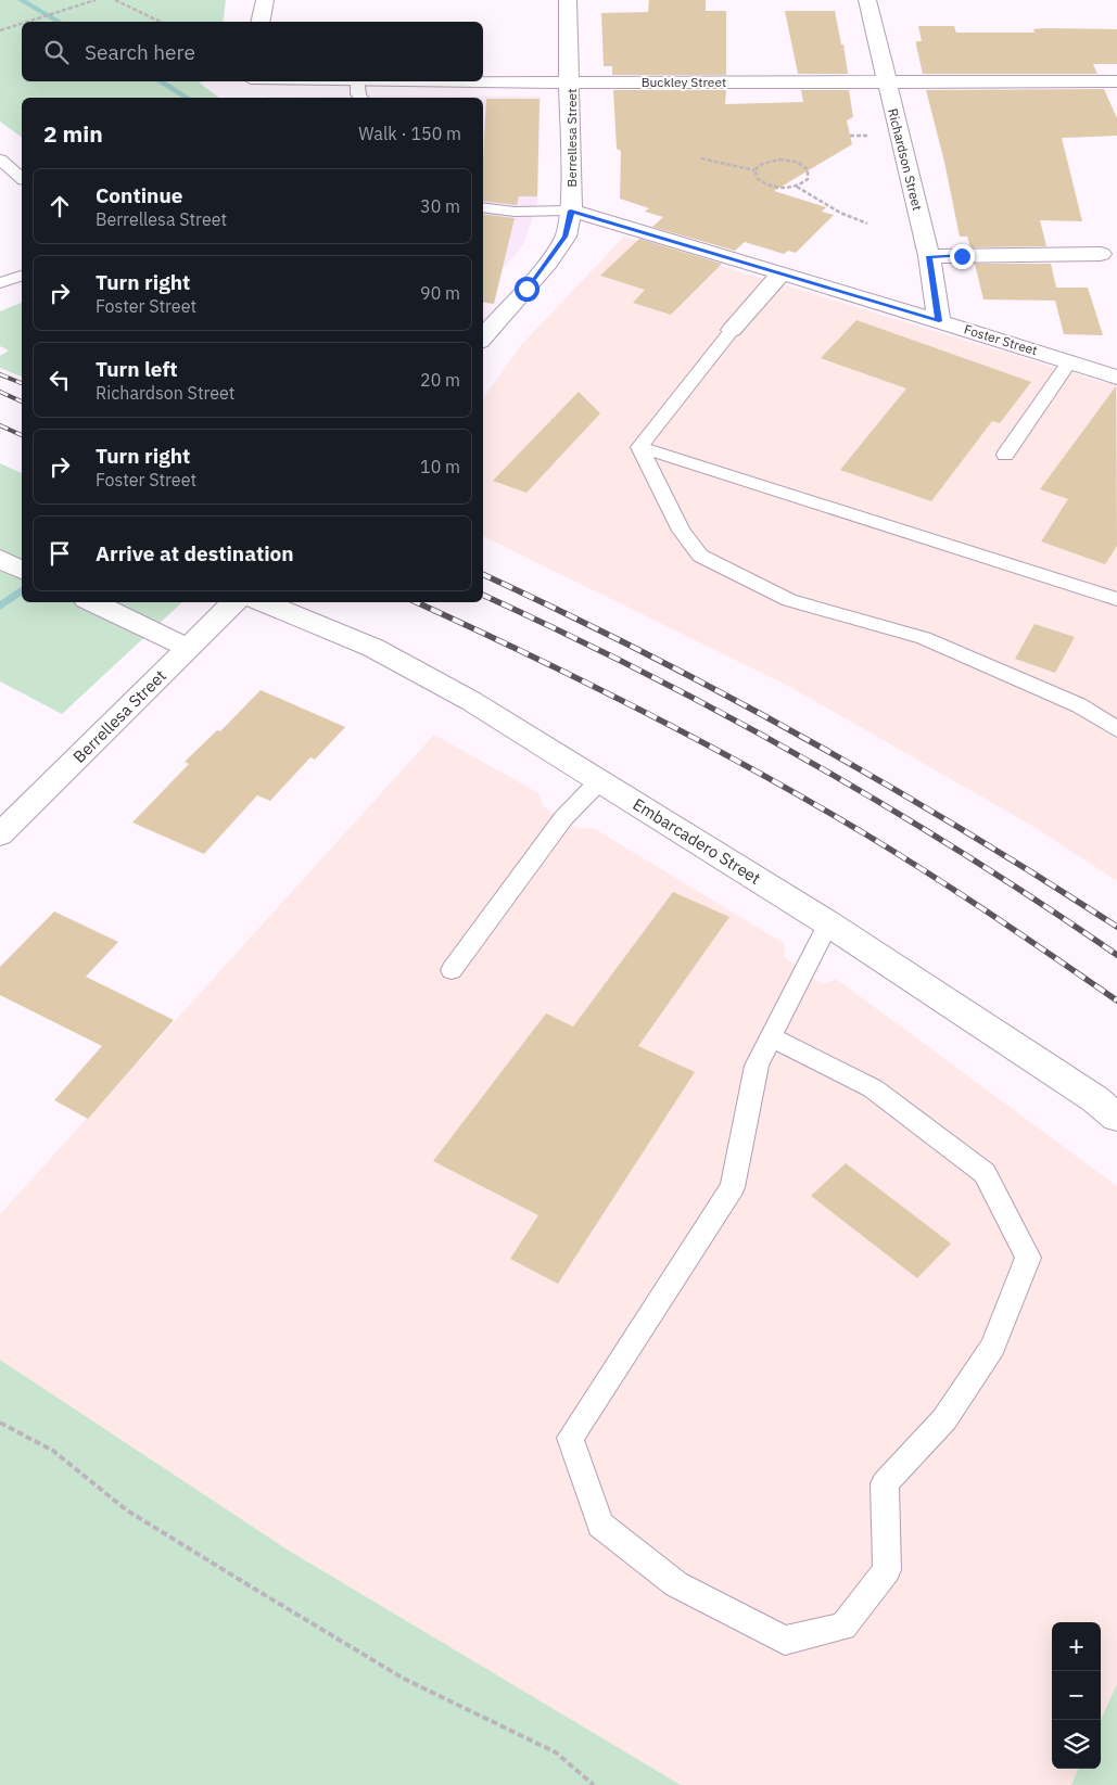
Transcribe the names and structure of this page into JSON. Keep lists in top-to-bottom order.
{
  "streets": {
    "street": [
      "Buckley Street",
      "Berrellesa Street",
      "Richardson Street",
      "Foster Street",
      "Embarcadero Street"
    ]
  },
  "crossings": [
    ["Buckley Street", "Berrellesa Street"],
    ["Buckley Street", "Richardson Street"],
    ["Berrellesa Street", "Foster Street"],
    ["Richardson Street", "Foster Street"]
  ],
  "page": {
    "search": "Search here",
    "heading": ["2 min", "Walk · 150 m"],
    "list": [
      ["Continue", "Berrellesa Street", "30 m"],
      ["Turn right", "Foster Street", "90 m"],
      ["Turn left", "Richardson Street", "20 m"],
      ["Turn right", "Foster Street", "10 m"],
      "Arrive at destination"
    ],
    "map_buttons": ["+", "−"]
  }
}
